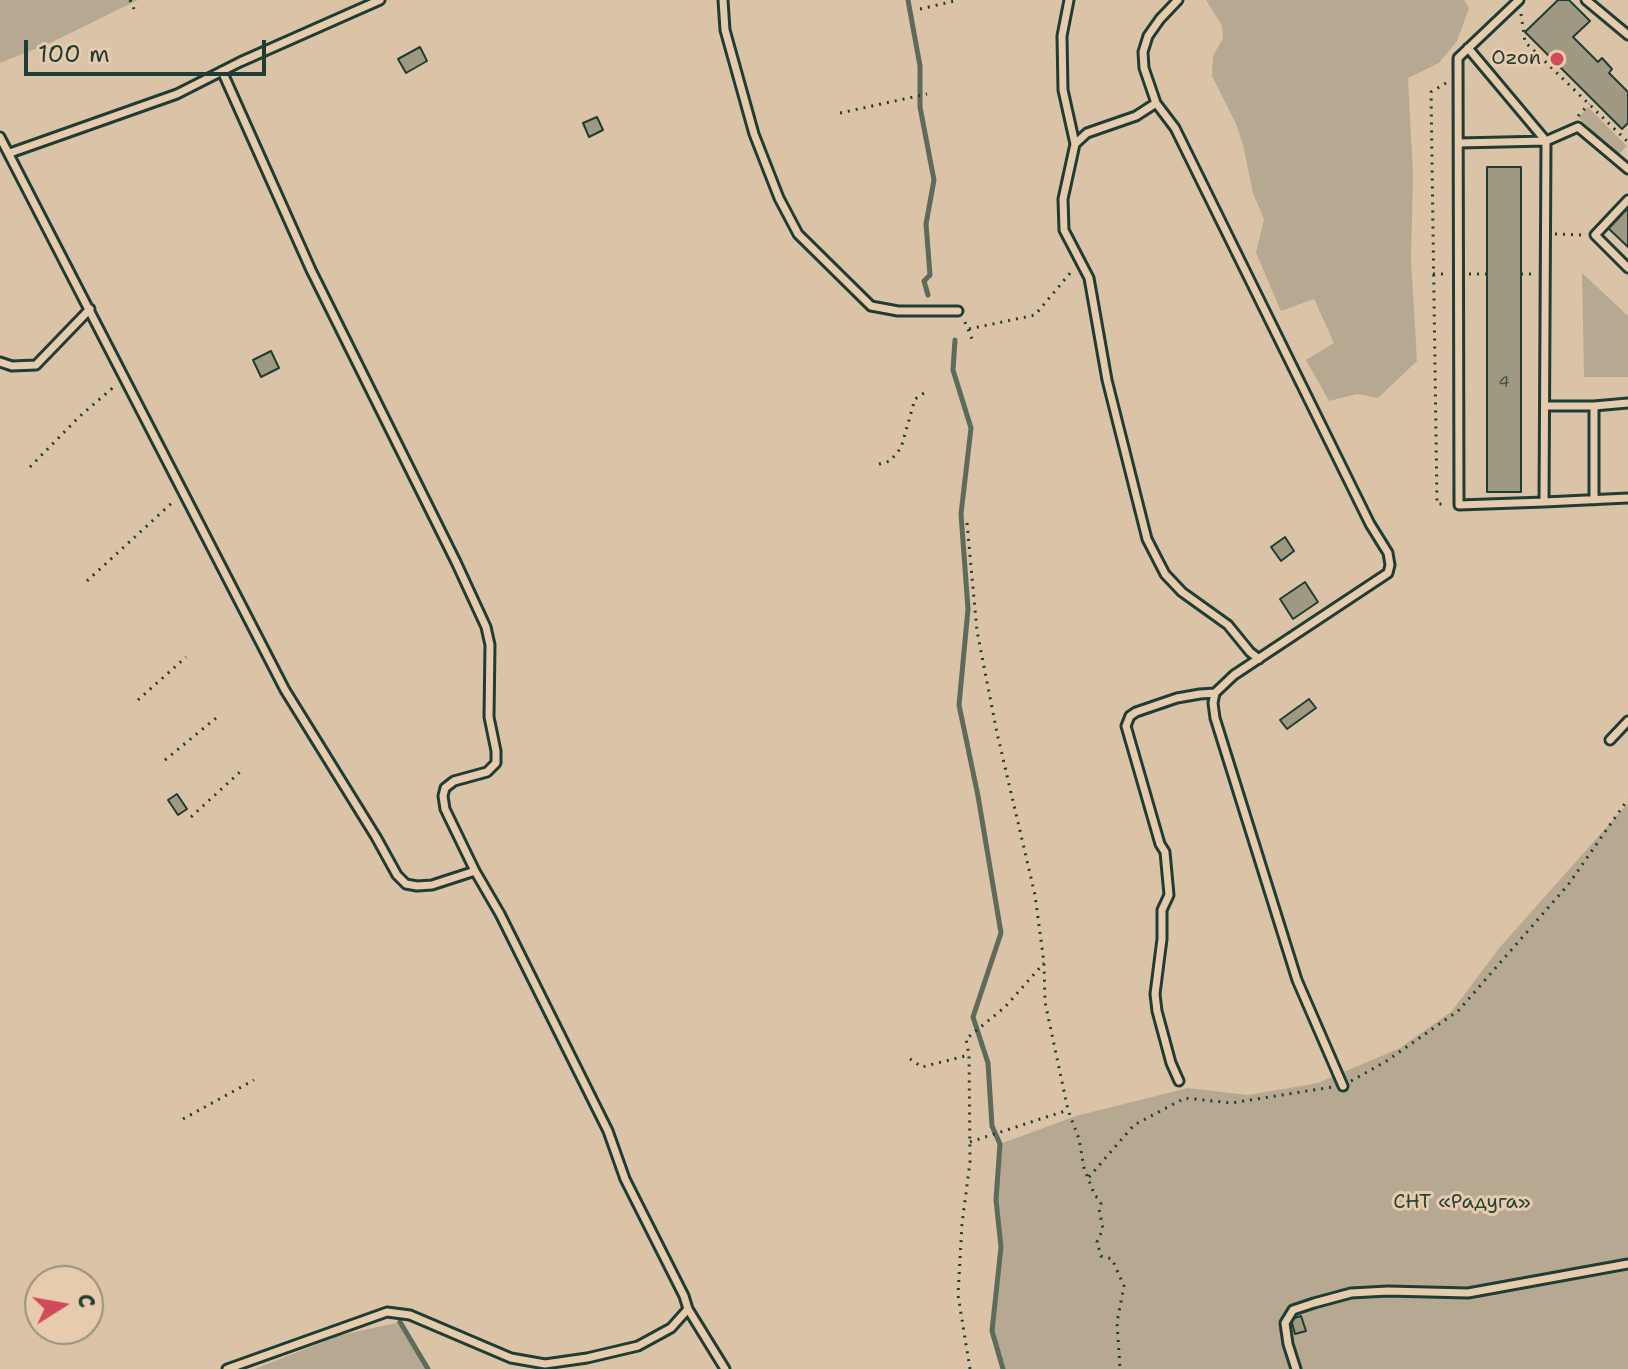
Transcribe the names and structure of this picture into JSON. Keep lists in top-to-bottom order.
{
  "parks": ["СНТ «Радуга»"],
  "places": ["Ozon"],
  "house_numbers": ["4"],
  "scale_bar": "100 m",
  "north": "right"
}
